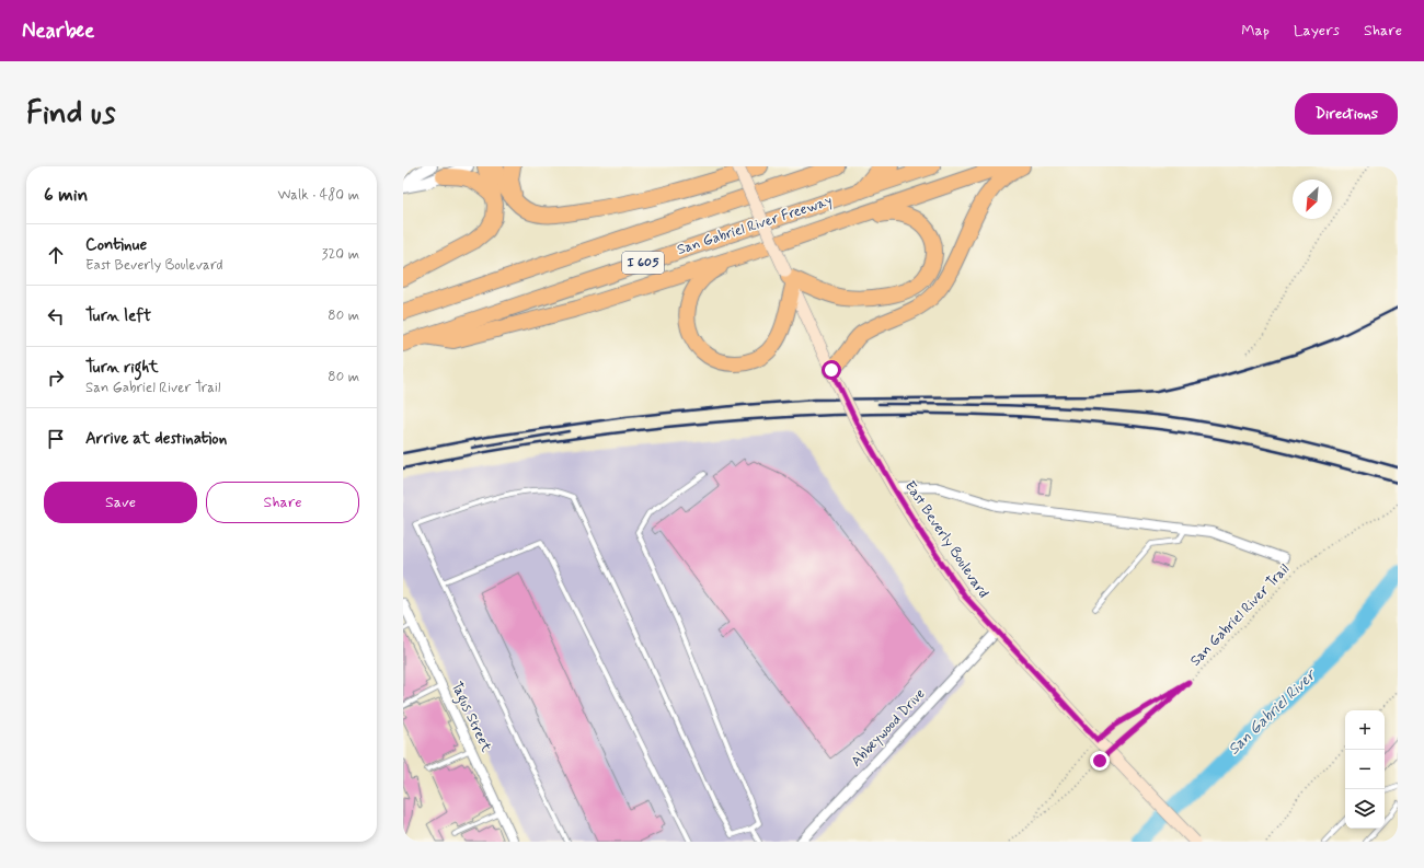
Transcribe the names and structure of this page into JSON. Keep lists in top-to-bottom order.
{
  "streets": {
    "highway": ["San Gabriel River Freeway", "I 605"],
    "main road": ["East Beverly Boulevard"],
    "street": ["Tagus Street", "Abbeywood Drive"],
    "path": ["San Gabriel River Trail"]
  },
  "crossings": [
    ["East Beverly Boulevard", "San Gabriel River Trail"],
    ["East Beverly Boulevard", "Abbeywood Drive"]
  ],
  "water": ["San Gabriel River"],
  "north": "bottom left",
  "page": {
    "header": "Nearbee",
    "nav": ["Map", "Layers", "Share"],
    "buttons": [
      "Directions",
      ["Save", "Share"]
    ],
    "title": "Find us",
    "heading": ["6 min", "Walk · 480 m"],
    "list": [
      ["Continue", "East Beverly Boulevard", "320 m"],
      ["Turn left", "80 m"],
      ["Turn right", "San Gabriel River Trail", "80 m"],
      "Arrive at destination"
    ],
    "map_buttons": ["+", "−"]
  }
}
